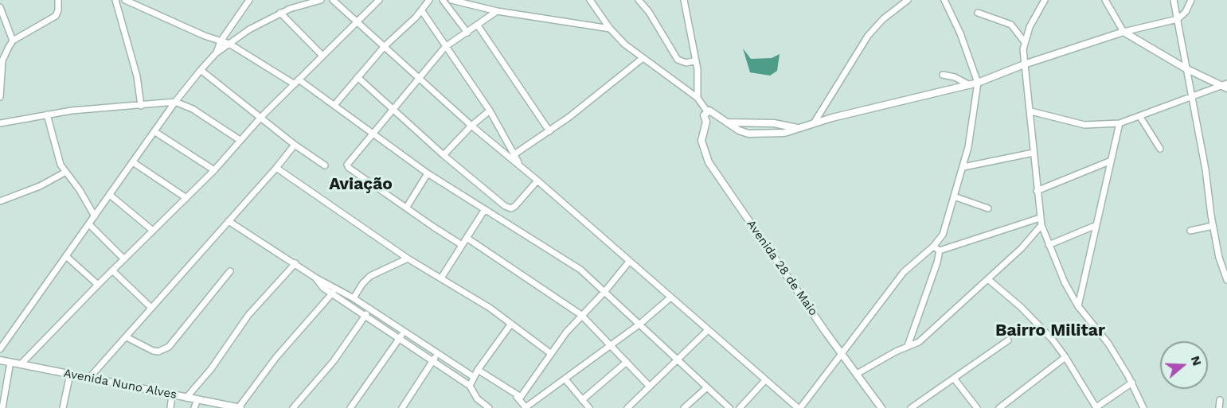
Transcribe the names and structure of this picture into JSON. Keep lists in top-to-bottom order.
{
  "streets": {
    "street": ["Avenida 28 de Maio", "Avenida Nuno Alves"]
  },
  "districts": ["Aviação", "Bairro Militar"],
  "north": "right"
}
